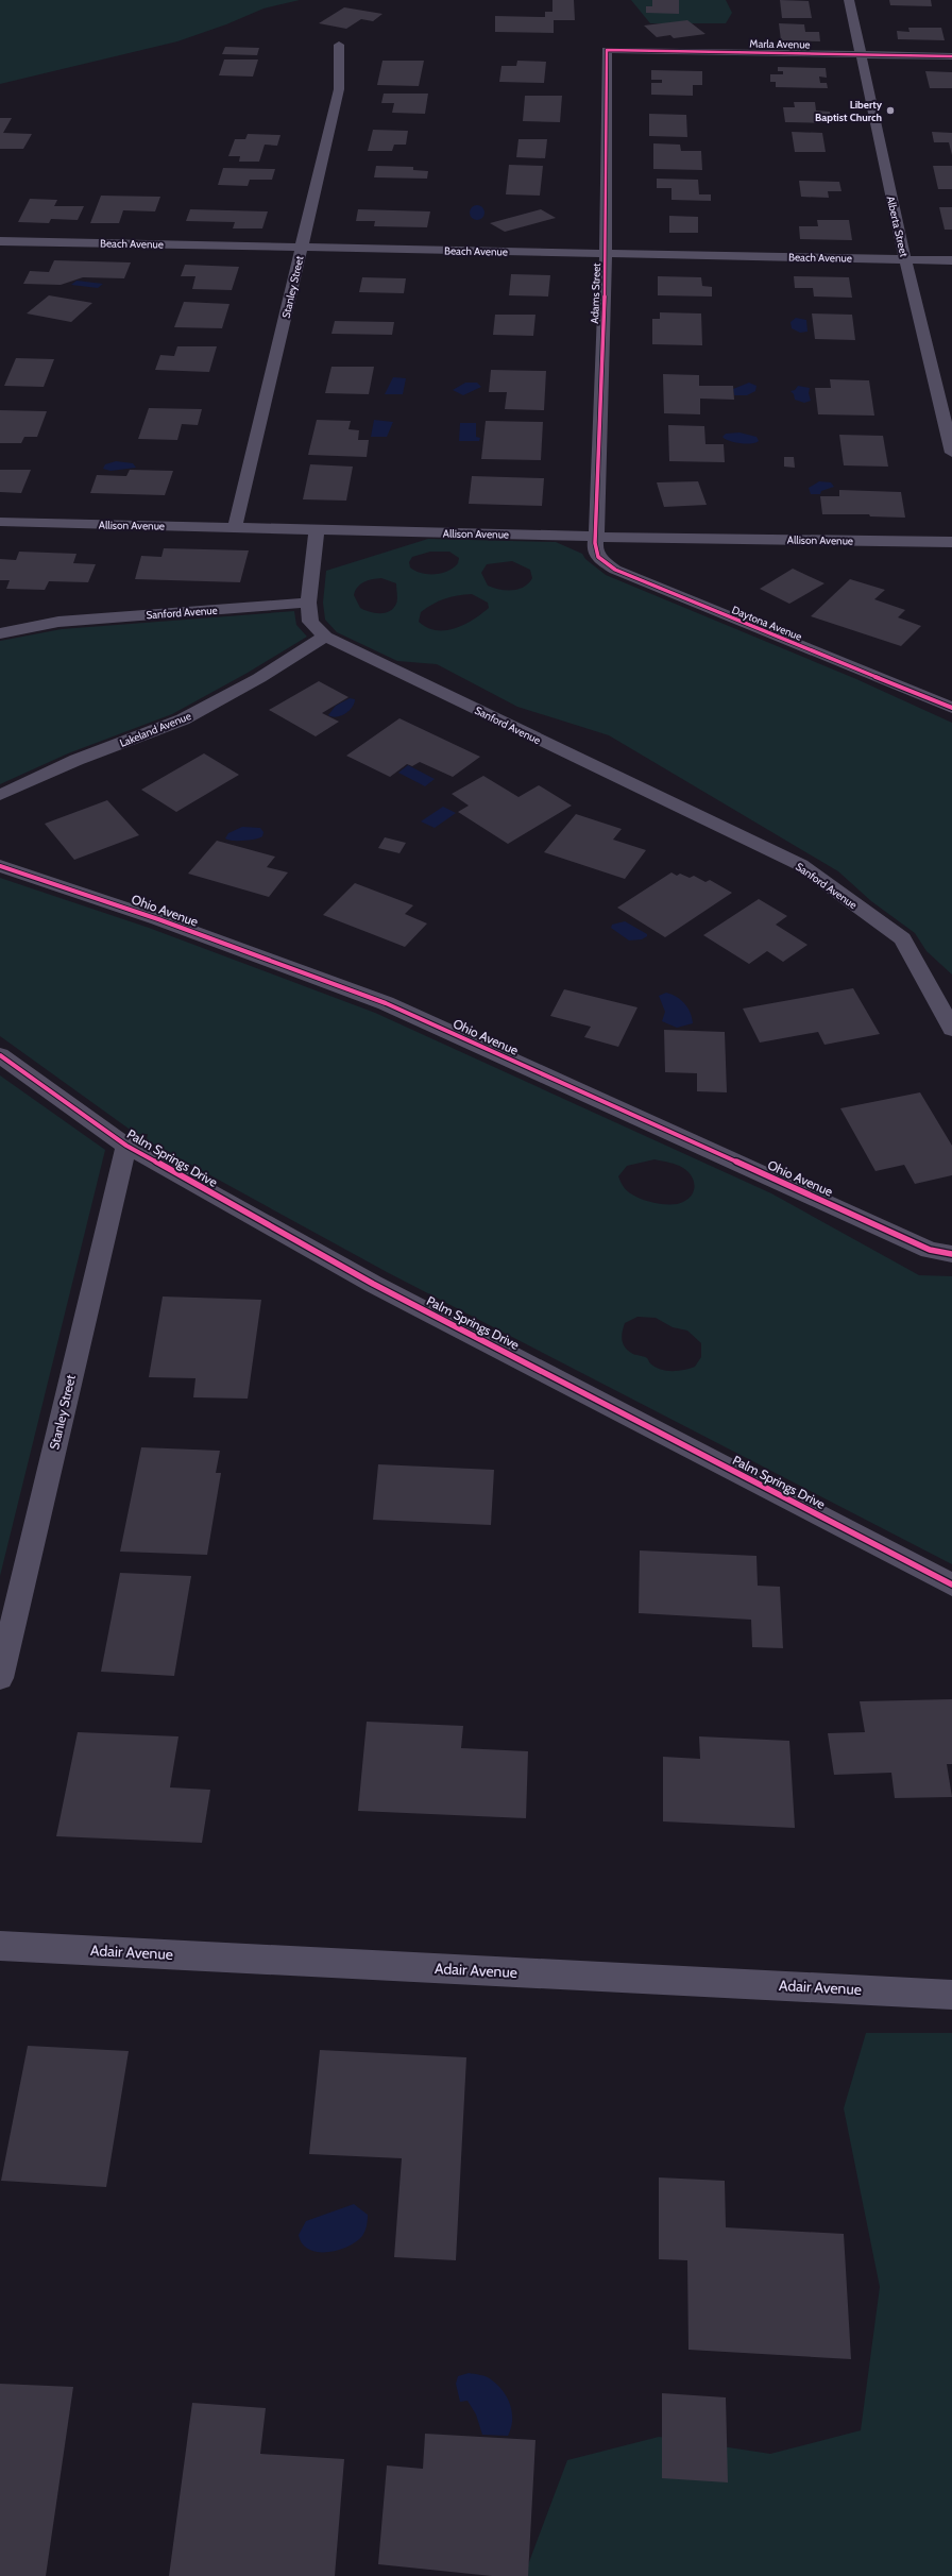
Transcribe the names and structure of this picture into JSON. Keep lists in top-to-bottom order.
{
  "streets": {
    "street": [
      "Marla Avenue",
      "Alberta Street",
      "Beach Avenue",
      "Stanley Street",
      "Adams Street",
      "Allison Avenue",
      "Sanford Avenue",
      "Daytona Avenue",
      "Lakeland Avenue",
      "Ohio Avenue",
      "Palm Springs Drive",
      "Adair Avenue"
    ]
  },
  "crossings": [
    ["Marla Avenue", "Alberta Street"],
    ["Marla Avenue", "Adams Street"],
    ["Alberta Street", "Beach Avenue"],
    ["Beach Avenue", "Stanley Street"],
    ["Beach Avenue", "Adams Street"],
    ["Stanley Street", "Allison Avenue"],
    ["Stanley Street", "Palm Springs Drive"],
    ["Adams Street", "Allison Avenue"],
    ["Adams Street", "Daytona Avenue"],
    ["Allison Avenue", "Daytona Avenue"],
    ["Sanford Avenue", "Lakeland Avenue"]
  ],
  "places": ["Liberty Baptist Church"]
}
